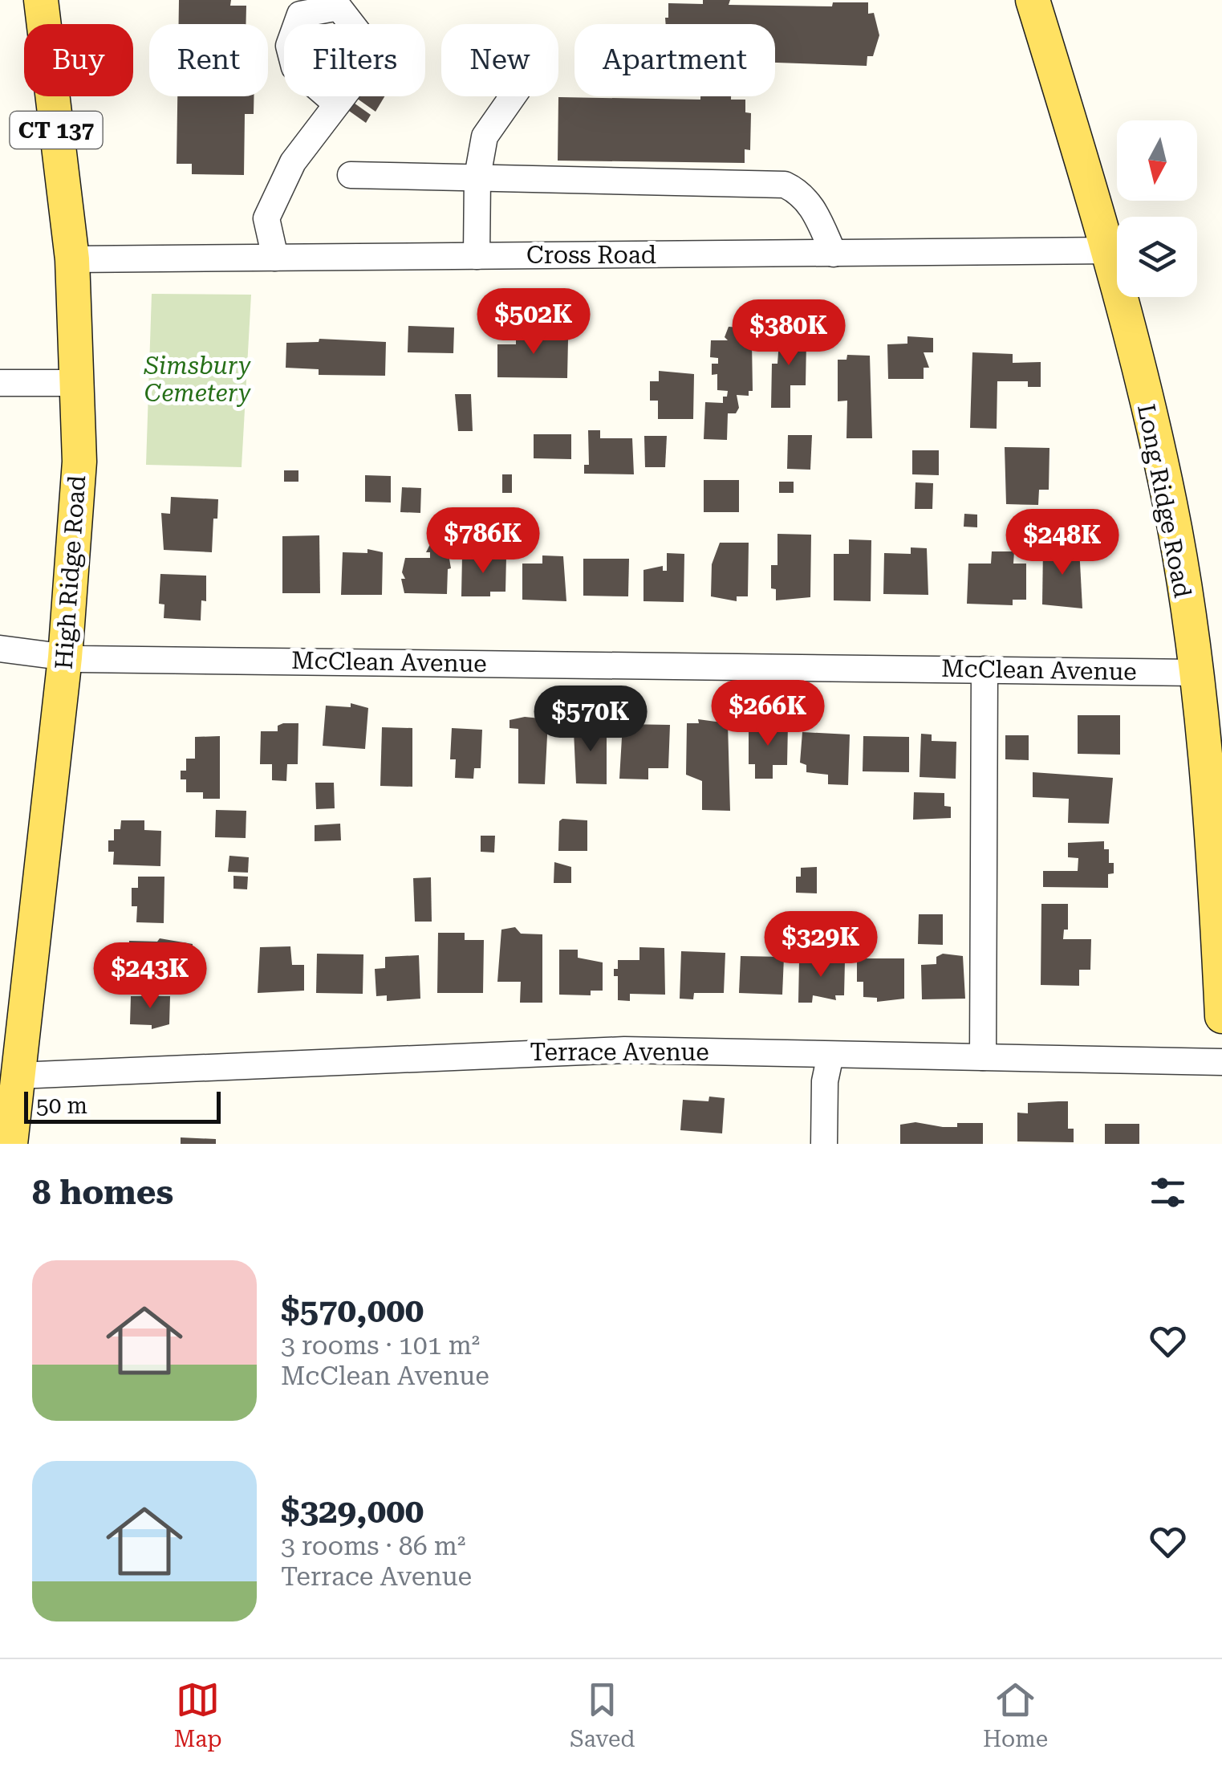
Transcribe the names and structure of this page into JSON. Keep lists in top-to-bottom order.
{
  "streets": {
    "main road": ["CT 137", "Long Ridge Road", "High Ridge Road"],
    "street": ["Cross Road", "McClean Avenue", "Terrace Avenue"]
  },
  "crossings": [
    ["Cross Road", "Long Ridge Road"],
    ["Cross Road", "High Ridge Road"],
    ["Long Ridge Road", "McClean Avenue"],
    ["High Ridge Road", "McClean Avenue"],
    ["High Ridge Road", "Terrace Avenue"]
  ],
  "parks": ["Simsbury Cemetery"],
  "scale_bar": "50 m",
  "north": "bottom",
  "page": {
    "chip": [
      "Buy",
      "Rent",
      "Filters",
      "New",
      "Apartment"
    ],
    "price": [
      "$502K",
      "$380K",
      "$786K",
      "$248K",
      "$266K",
      "$570K",
      "$329K",
      "$243K"
    ],
    "scale": "50 m",
    "heading": "8 homes",
    "list": [
      {
        "name": "$570,000",
        "note": "3 rooms · 101 m² · McClean Avenue"
      },
      {
        "name": "$329,000",
        "note": "3 rooms · 86 m² · Terrace Avenue"
      }
    ],
    "tabs": ["Map", "Saved", "Home"]
  }
}
